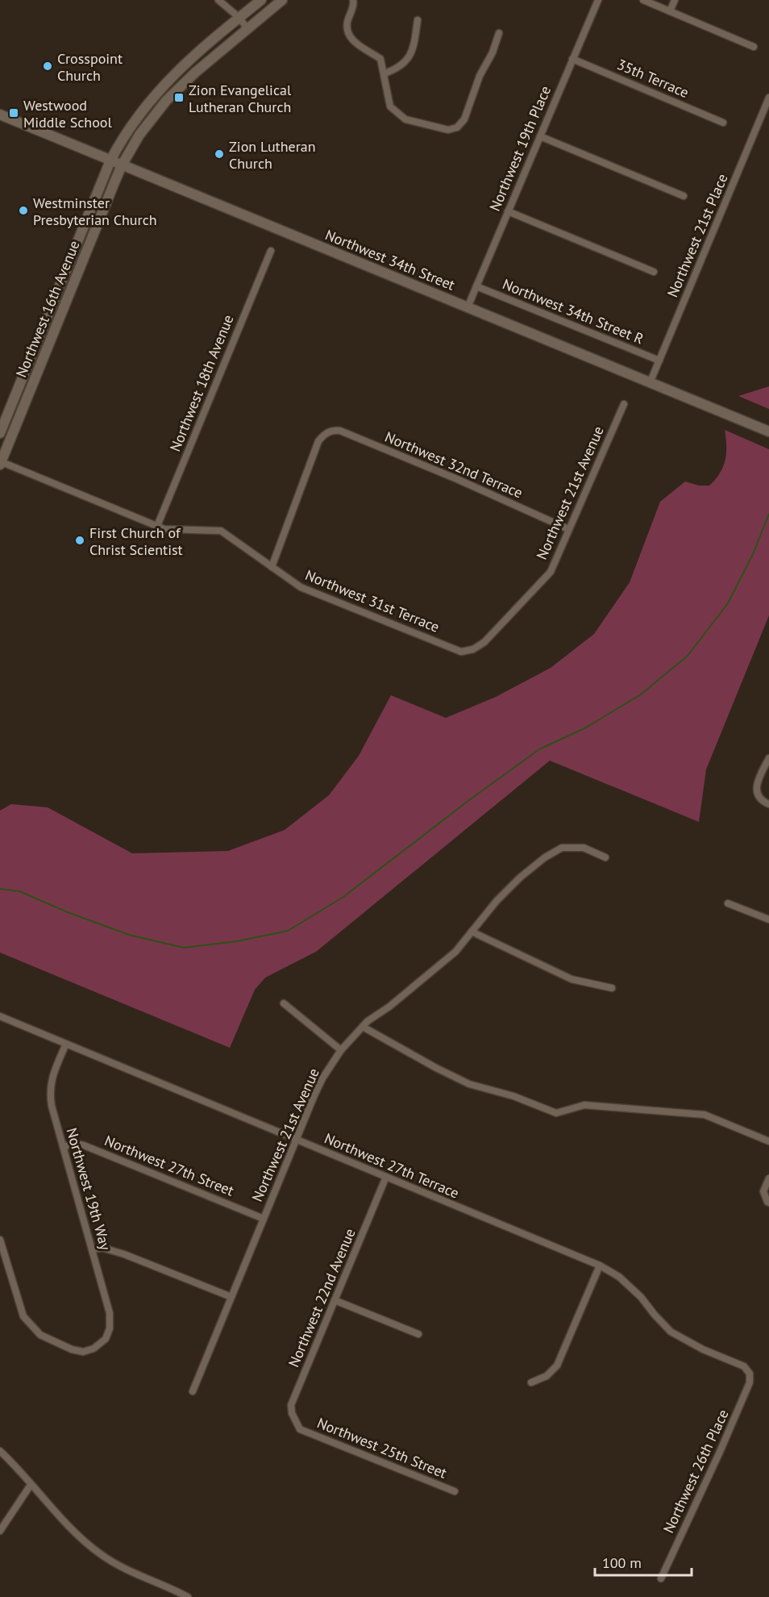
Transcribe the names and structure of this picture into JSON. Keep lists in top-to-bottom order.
{
  "streets": {
    "main road": ["Northwest 34th Street", "Northwest 16th Avenue"],
    "street": [
      "35th Terrace",
      "Northwest 19th Place",
      "Northwest 21st Place",
      "Northwest 34th Street R",
      "Northwest 18th Avenue",
      "Northwest 32nd Terrace",
      "Northwest 21st Avenue",
      "Northwest 31st Terrace",
      "Northwest 27th Street",
      "Northwest 27th Terrace",
      "Northwest 19th Way",
      "Northwest 22nd Avenue",
      "Northwest 25th Street",
      "Northwest 26th Place"
    ]
  },
  "crossings": [
    ["35th Terrace", "Northwest 19th Place"],
    ["Northwest 19th Place", "Northwest 34th Street"],
    ["Northwest 19th Place", "Northwest 34th Street R"],
    ["Northwest 21st Place", "Northwest 34th Street"],
    ["Northwest 21st Place", "Northwest 34th Street R"],
    ["Northwest 34th Street", "Northwest 16th Avenue"],
    ["Northwest 16th Avenue", "Northwest 31st Terrace"],
    ["Northwest 18th Avenue", "Northwest 31st Terrace"],
    ["Northwest 32nd Terrace", "Northwest 21st Avenue"],
    ["Northwest 32nd Terrace", "Northwest 31st Terrace"],
    ["Northwest 21st Avenue", "Northwest 31st Terrace"],
    ["Northwest 21st Avenue", "Northwest 27th Street"],
    ["Northwest 21st Avenue", "Northwest 27th Terrace"],
    ["Northwest 27th Street", "Northwest 19th Way"],
    ["Northwest 27th Terrace", "Northwest 19th Way"],
    ["Northwest 27th Terrace", "Northwest 22nd Avenue"],
    ["Northwest 27th Terrace", "Northwest 26th Place"],
    ["Northwest 22nd Avenue", "Northwest 25th Street"]
  ],
  "places": {
    "other": [
      "Crosspoint Church",
      "Zion Lutheran Church",
      "Westminster Presbyterian Church",
      "First Church of Christ Scientist"
    ],
    "transit": ["Zion Evangelical Lutheran Church", "Westwood Middle School"]
  },
  "scale_bar": "100 m"
}
